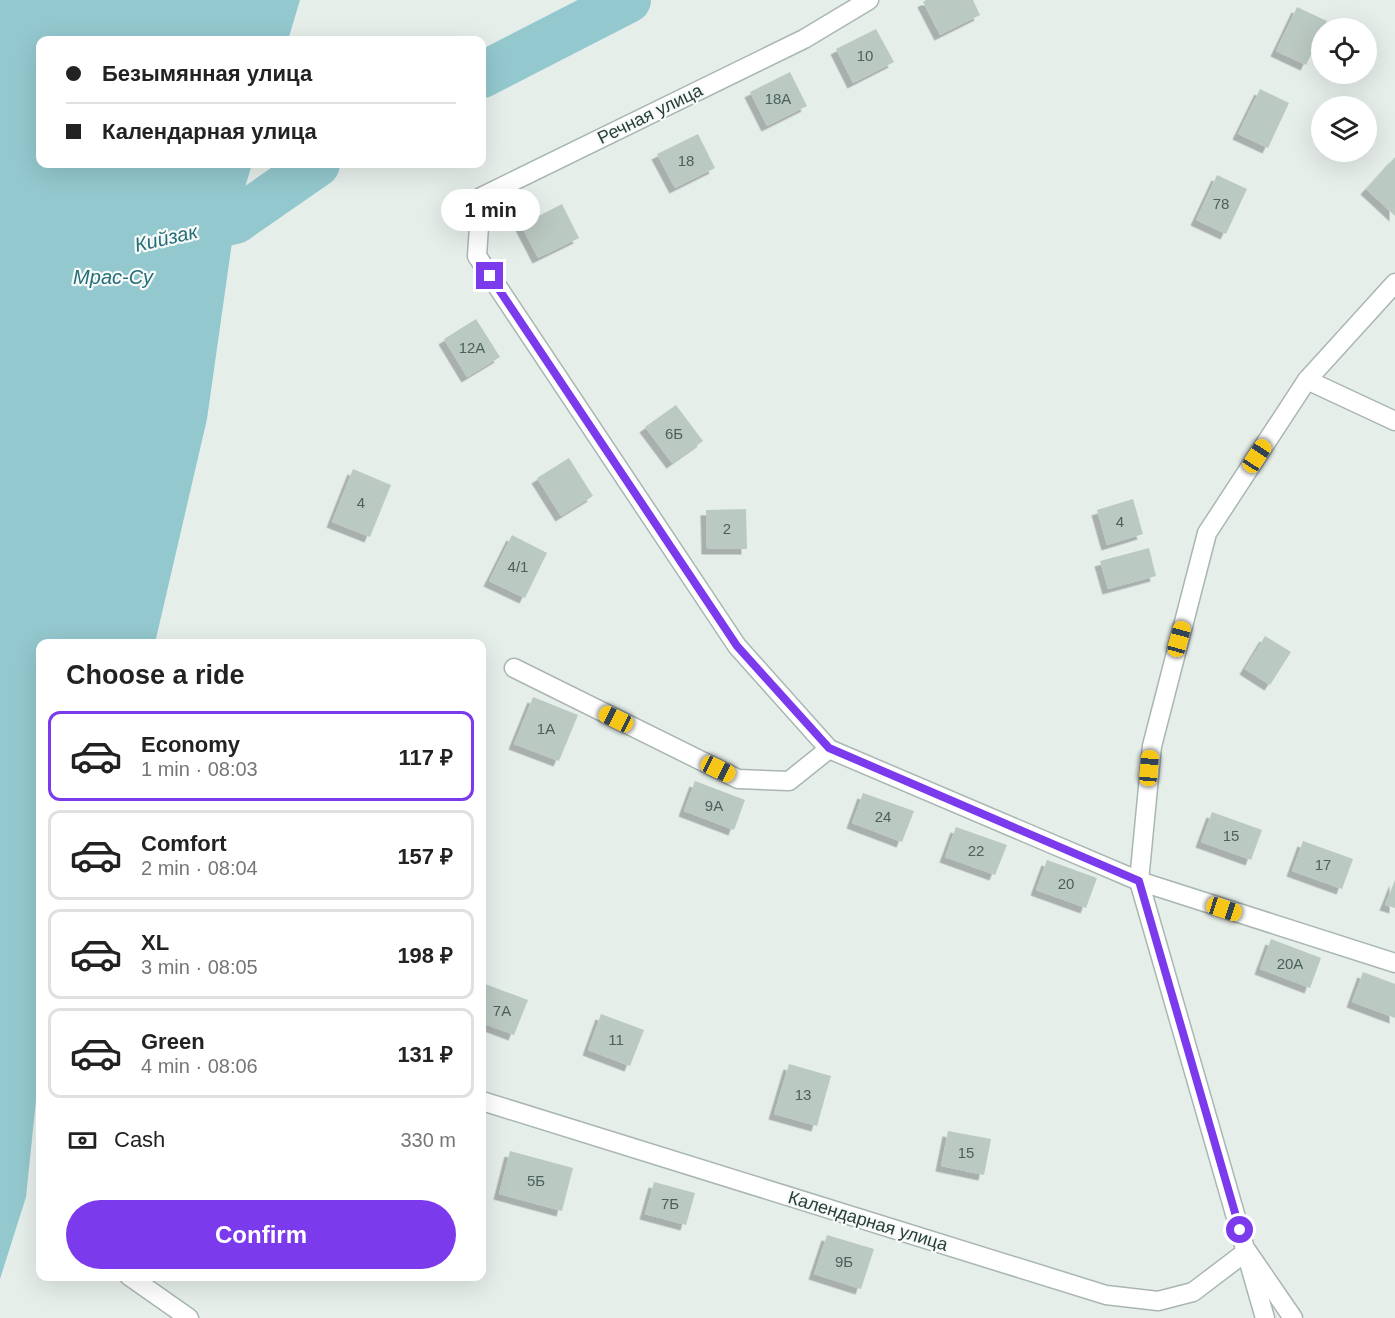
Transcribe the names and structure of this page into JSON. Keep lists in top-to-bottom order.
{
  "streets": {
    "street": ["Речная улица", "Календарная улица"]
  },
  "water": ["Кийзак", "Мрас-Су"],
  "house_numbers": [
    "10",
    "18А",
    "18",
    "78",
    "12А",
    "6Б",
    "4",
    "4",
    "2",
    "4/1",
    "1А",
    "9А",
    "24",
    "15",
    "22",
    "17",
    "20",
    "20А",
    "7А",
    "11",
    "13",
    "15",
    "5Б",
    "7Б",
    "9Б"
  ],
  "page": {
    "banner": ["Безымянная улица", "Календарная улица"],
    "bubble": "1 min",
    "heading": "Choose a ride",
    "list": [
      {
        "name": "Economy",
        "note": "1 min · 08:03",
        "value": "117 ₽"
      },
      {
        "name": "Comfort",
        "note": "2 min · 08:04",
        "value": "157 ₽"
      },
      {
        "name": "XL",
        "note": "3 min · 08:05",
        "value": "198 ₽"
      },
      {
        "name": "Green",
        "note": "4 min · 08:06",
        "value": "131 ₽"
      }
    ],
    "pay": ["Cash", "330 m"],
    "buttons": "Confirm"
  }
}
